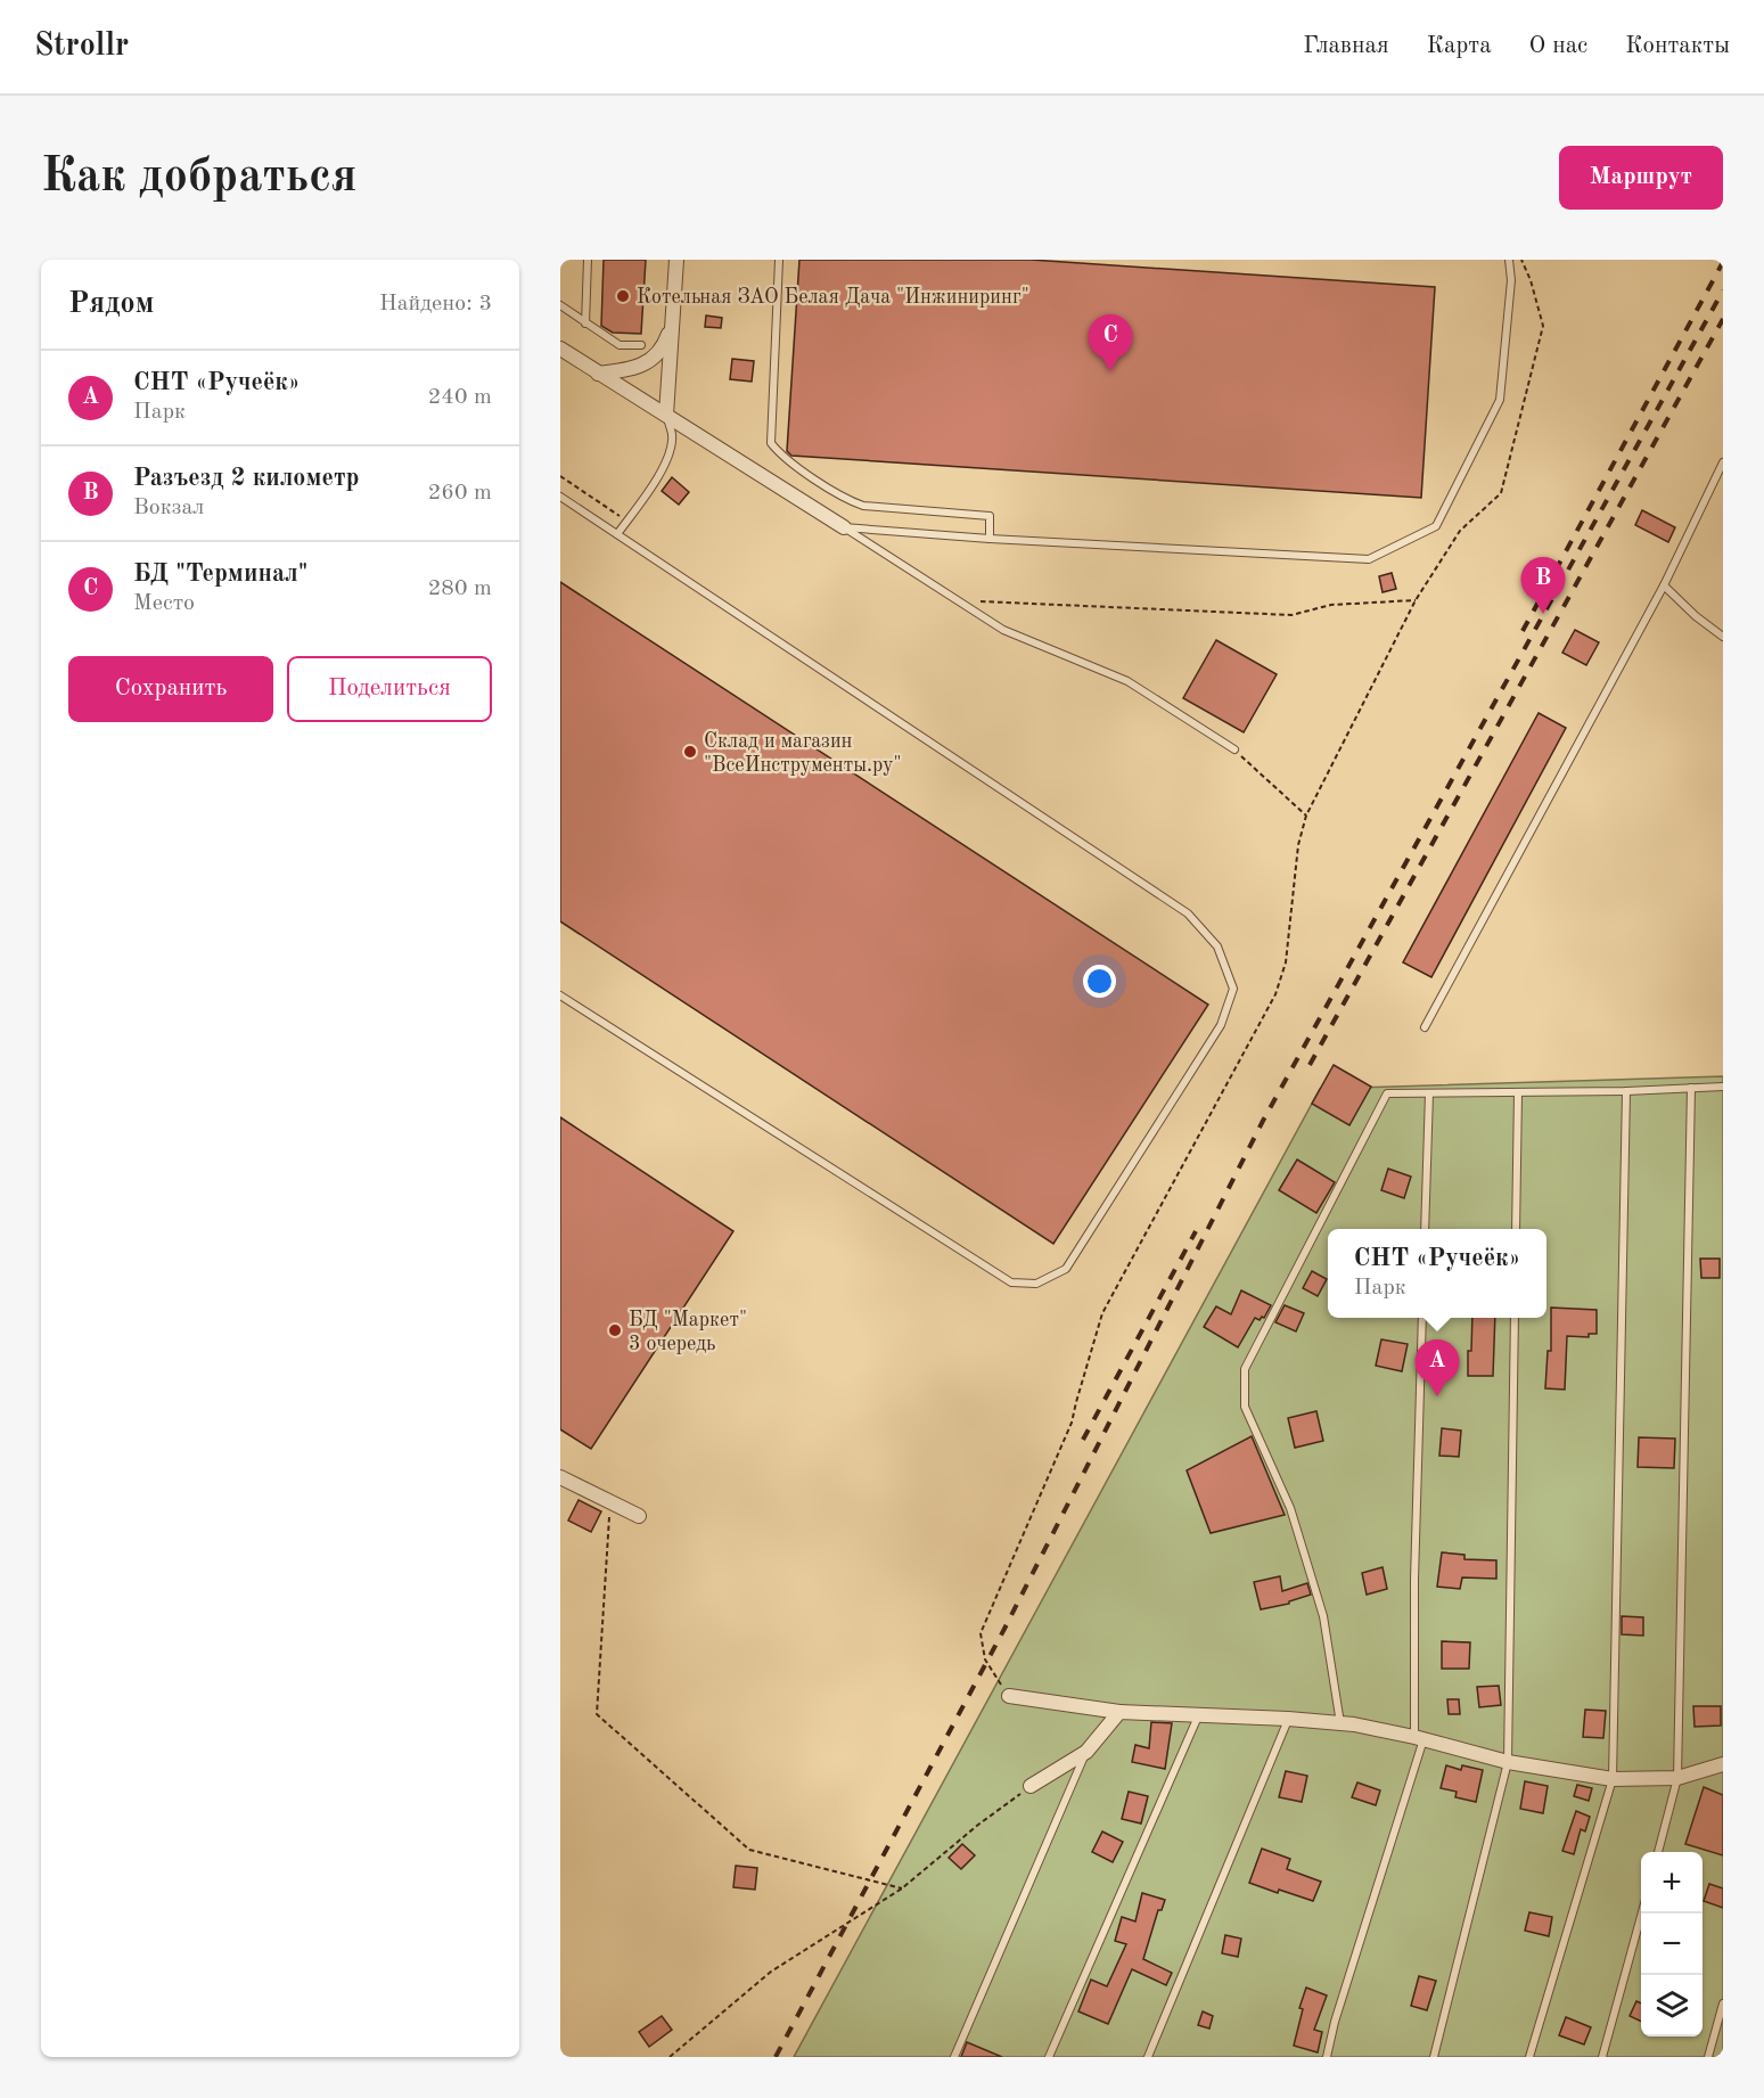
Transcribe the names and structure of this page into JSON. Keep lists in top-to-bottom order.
{
  "places": ["Котельная ЗАО Белая Дача \"Инжиниринг\"", "Склад и магазин \"ВсеИнструменты.ру\"", "БД \"Маркет\" 3 очередь"],
  "page": {
    "header": "Strollr",
    "nav": [
      "Главная",
      "Карта",
      "О нас",
      "Контакты"
    ],
    "buttons": [
      "Маршрут",
      ["Сохранить", "Поделиться"]
    ],
    "title": "Как добраться",
    "heading": ["Рядом", "Найдено: 3"],
    "pins": ["C", "B", "A"],
    "list": [
      {
        "mark": "A",
        "name": "СНТ «Ручеёк»",
        "note": "Парк",
        "value": "240 m"
      },
      {
        "mark": "B",
        "name": "Разъезд 2 километр",
        "note": "Вокзал",
        "value": "260 m"
      },
      {
        "mark": "C",
        "name": "БД \"Терминал\"",
        "note": "Место",
        "value": "280 m"
      }
    ],
    "popup": ["СНТ «Ручеёк»", "Парк"],
    "map_buttons": ["+", "−"]
  }
}
